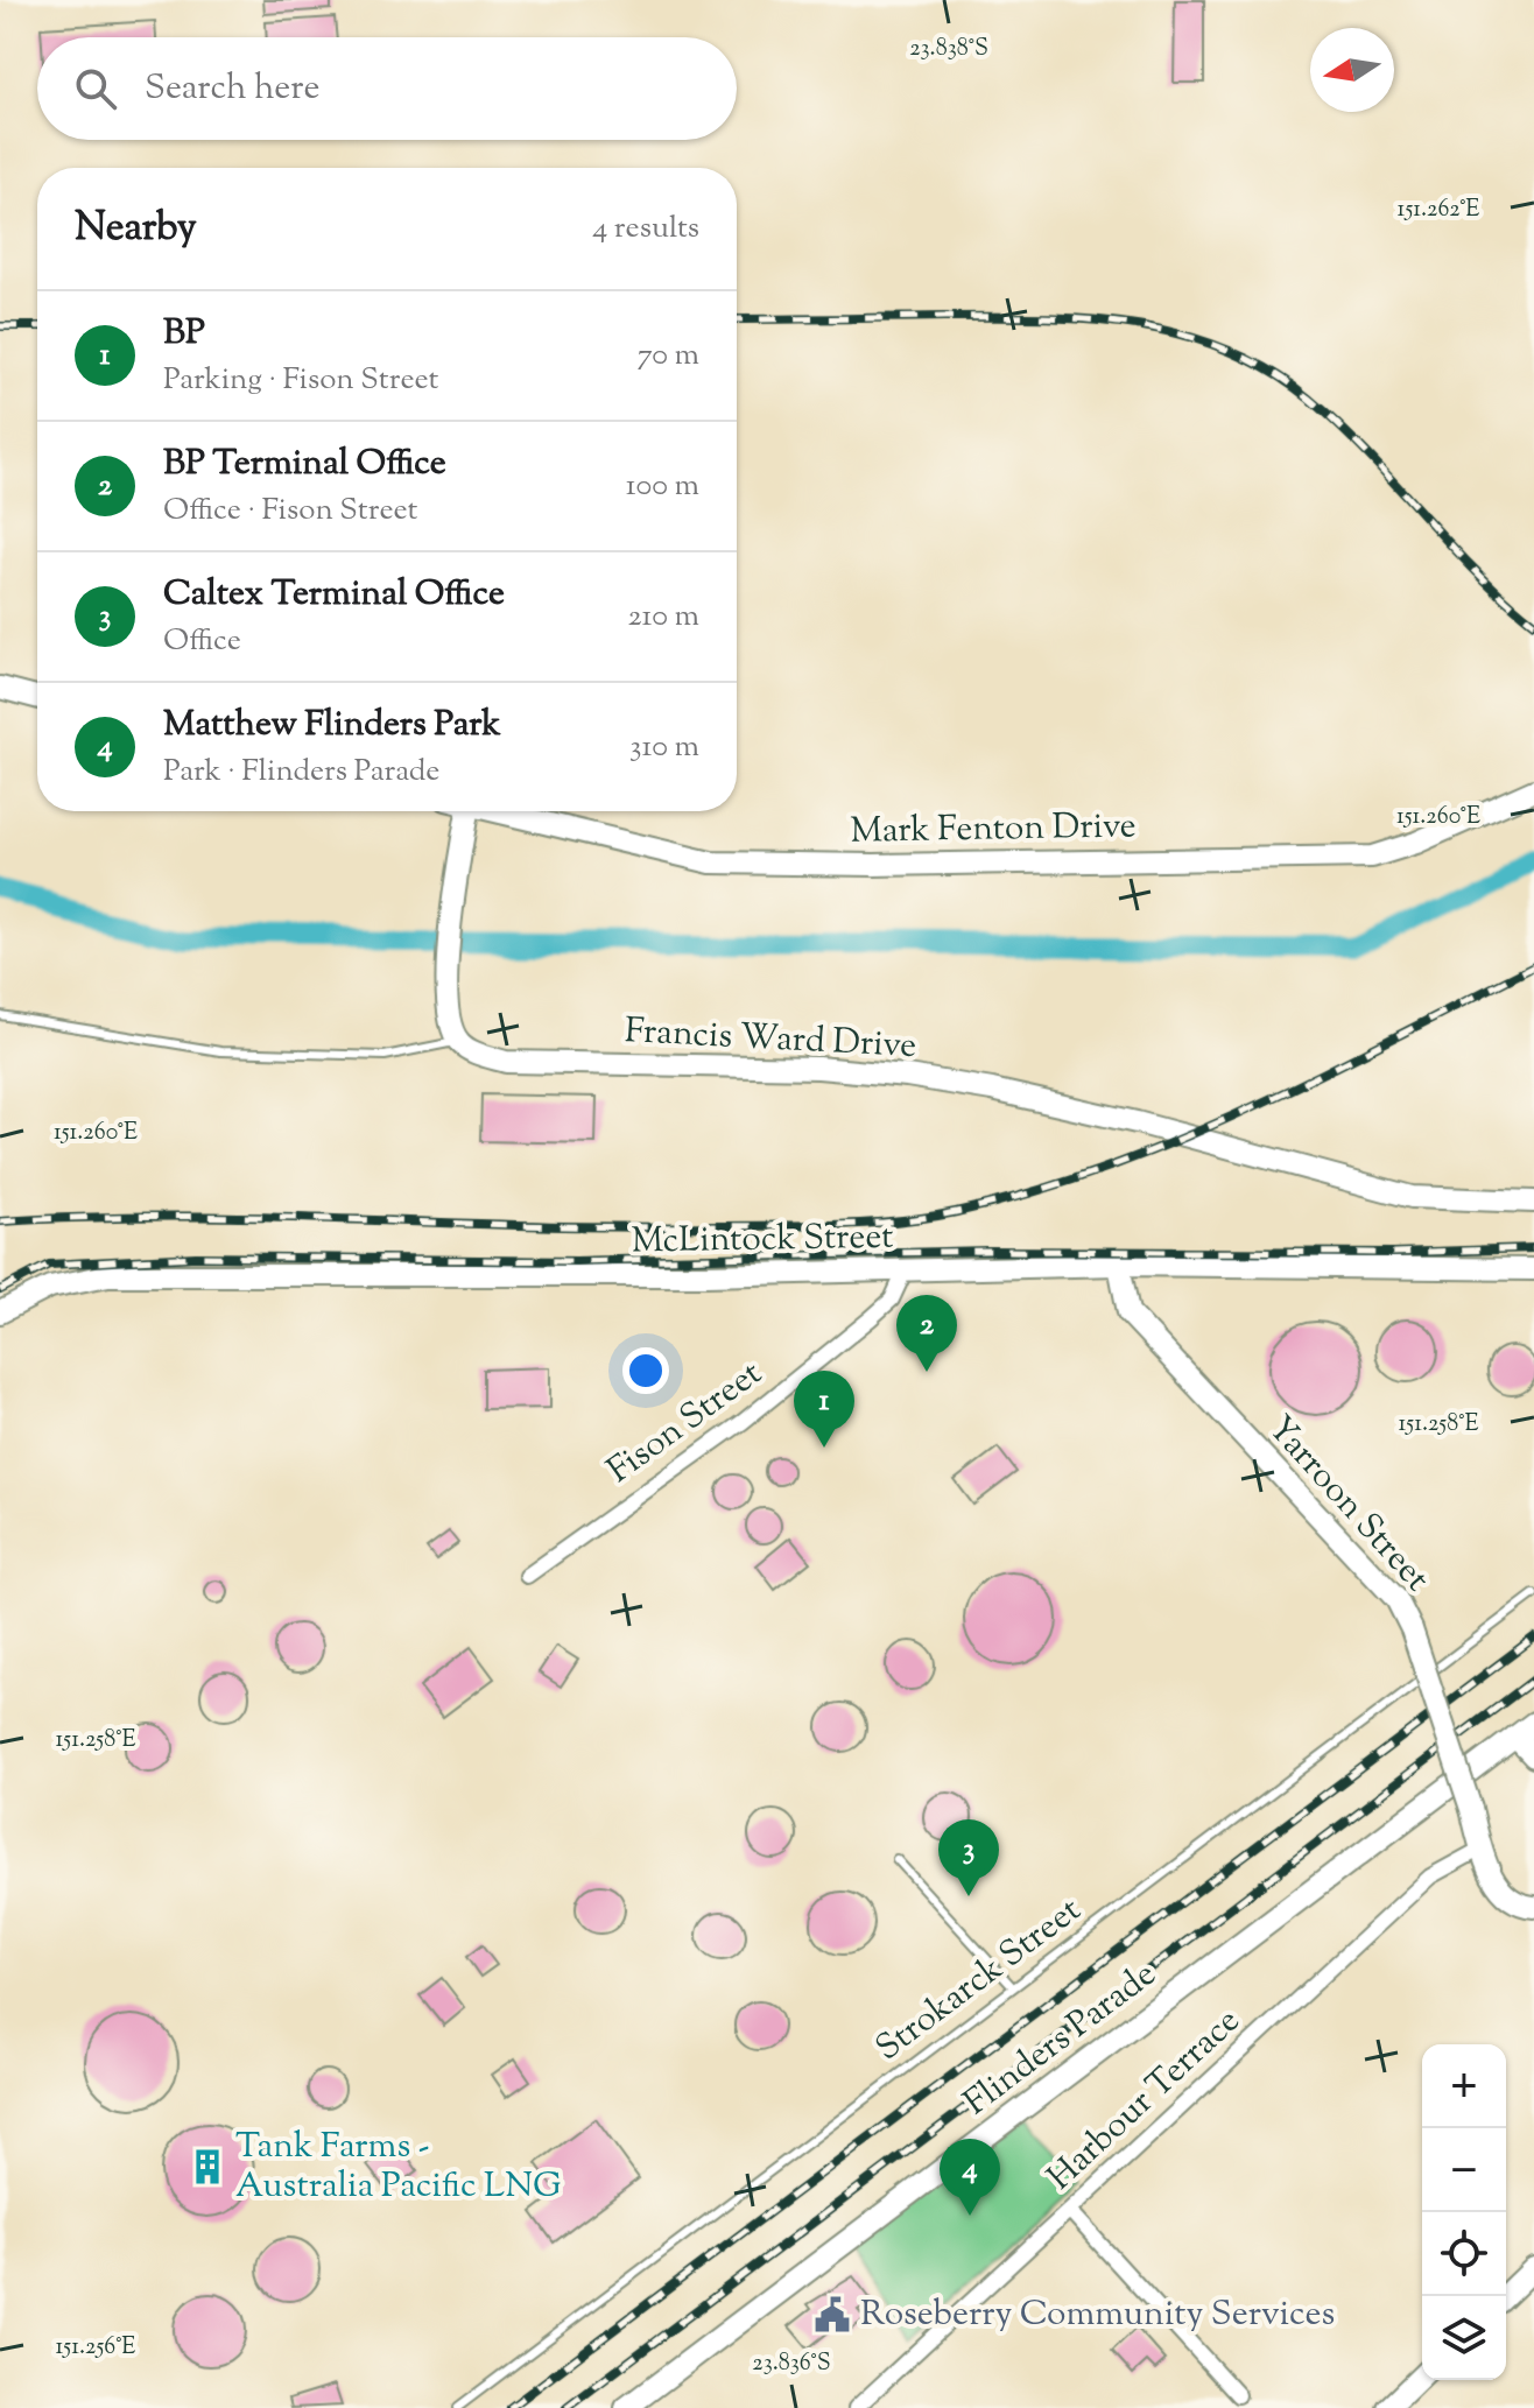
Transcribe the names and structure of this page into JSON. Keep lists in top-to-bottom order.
{
  "streets": {
    "street": [
      "Mark Fenton Drive",
      "Francis Ward Drive",
      "McLintock Street",
      "Fison Street",
      "Yarroon Street",
      "Flinders Parade",
      "Harbour Terrace"
    ],
    "lane": ["Strokarck Street"]
  },
  "crossings": [
    ["McLintock Street", "Fison Street"],
    ["McLintock Street", "Yarroon Street"],
    ["Yarroon Street", "Harbour Terrace"]
  ],
  "places": {
    "building": ["Tank Farms - Australia Pacific LNG"],
    "public building": ["Roseberry Community Services"]
  },
  "north": "left",
  "page": {
    "search": "Search here",
    "heading": ["Nearby", "4 results"],
    "list": [
      {
        "mark": "1",
        "name": "BP",
        "note": "Parking · Fison Street",
        "value": "70 m"
      },
      {
        "mark": "2",
        "name": "BP Terminal Office",
        "note": "Office · Fison Street",
        "value": "100 m"
      },
      {
        "mark": "3",
        "name": "Caltex Terminal Office",
        "note": "Office",
        "value": "210 m"
      },
      {
        "mark": "4",
        "name": "Matthew Flinders Park",
        "note": "Park · Flinders Parade",
        "value": "310 m"
      }
    ],
    "pins": [
      "2",
      "1",
      "3",
      "4"
    ],
    "map_buttons": ["+", "−"]
  },
  "coordinates": [
    "23.838°S",
    "151.262°E",
    "151.260°E",
    "151.258°E",
    "151.256°E",
    "23.836°S"
  ]
}
